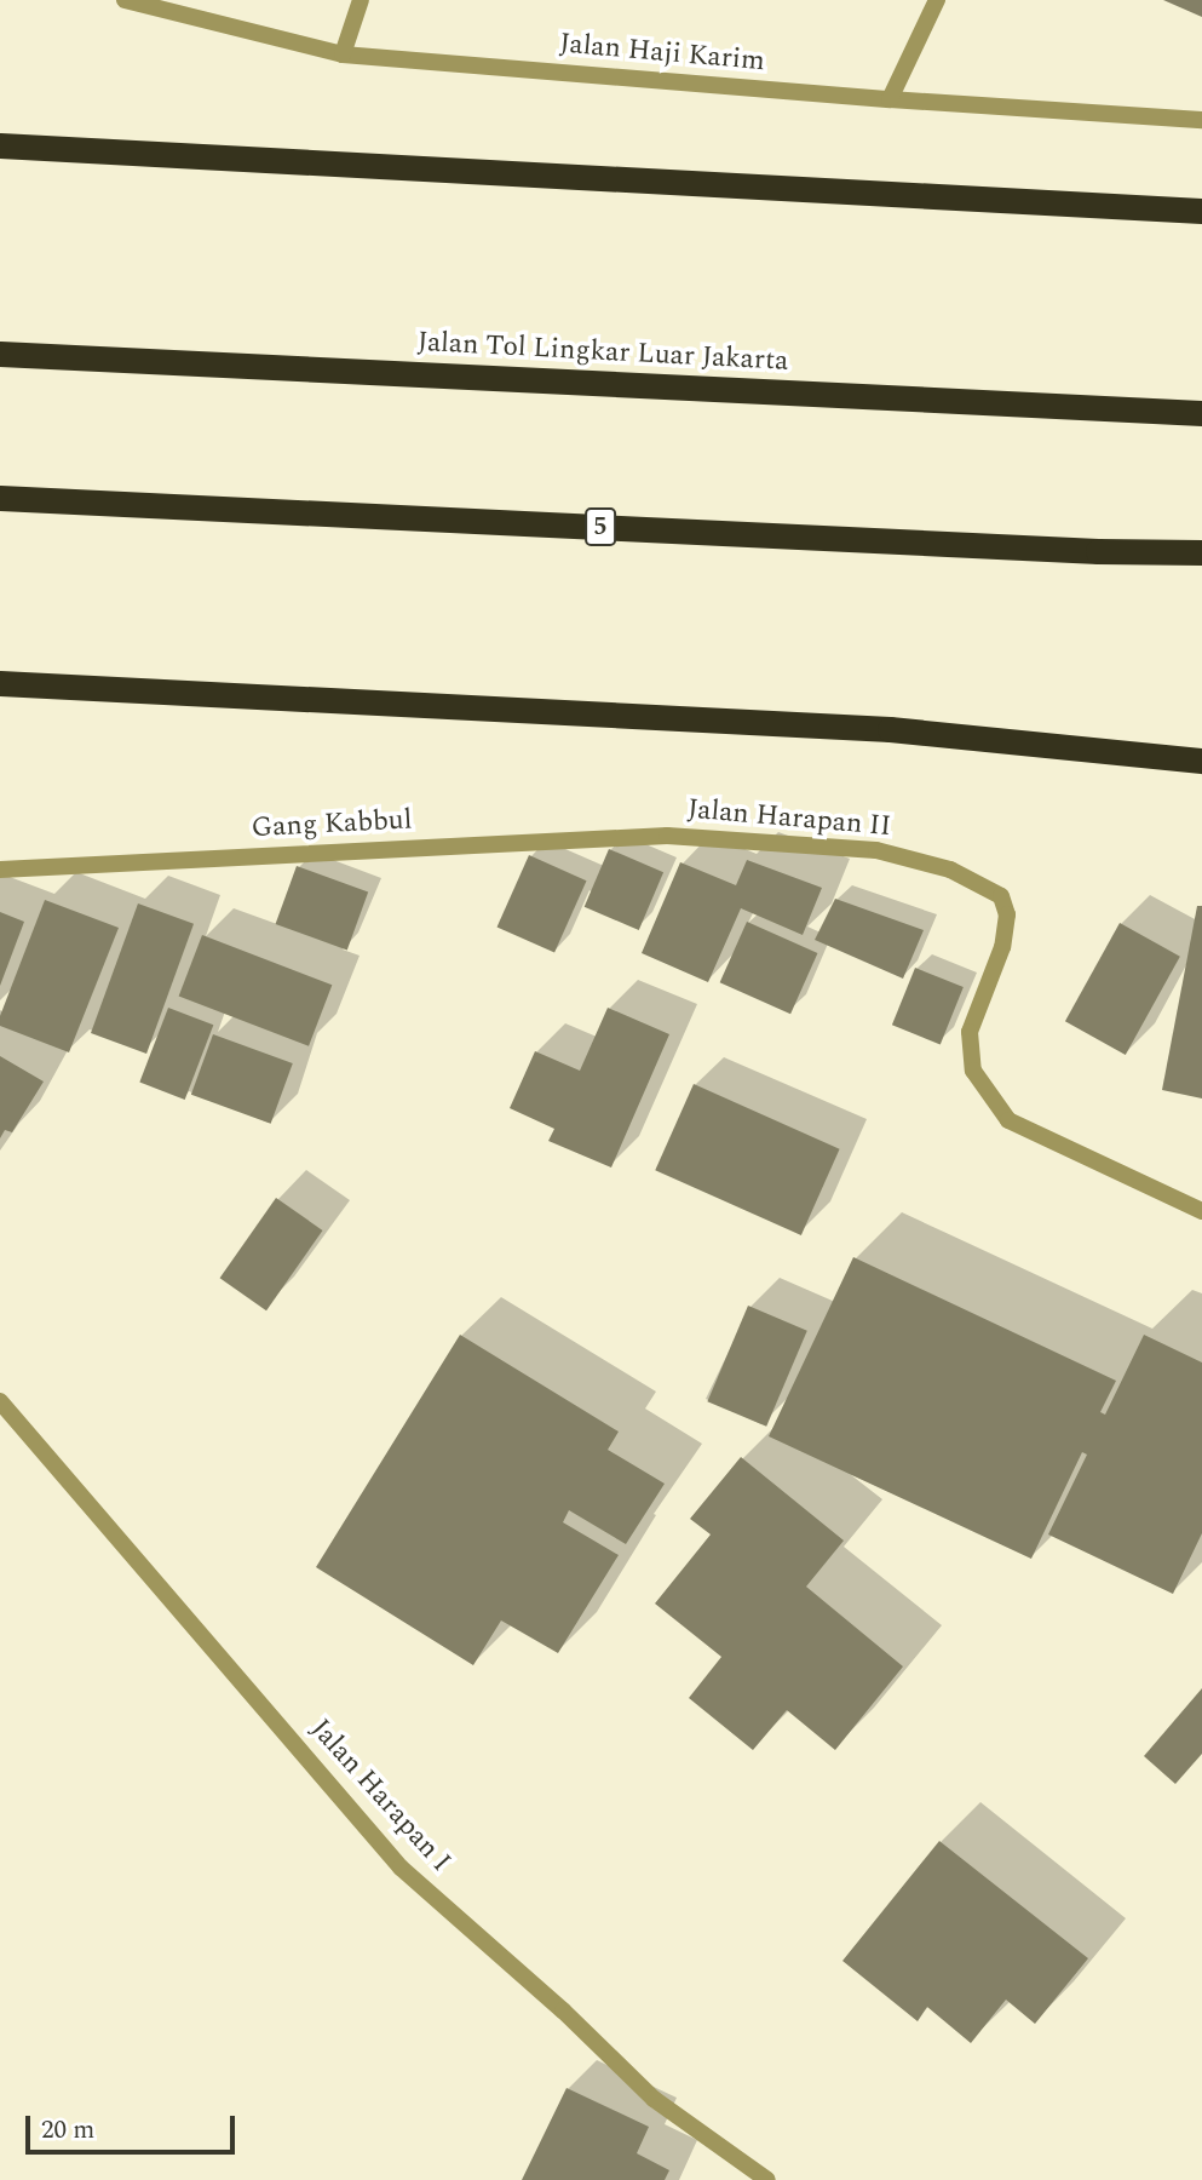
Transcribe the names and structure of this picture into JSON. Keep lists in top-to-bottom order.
{
  "streets": {
    "highway": ["Jalan Tol Lingkar Luar Jakarta", "5"],
    "street": [
      "Jalan Haji Karim",
      "Jalan Harapan II",
      "Gang Kabbul",
      "Jalan Harapan I"
    ]
  },
  "crossings": [
    ["Jalan Harapan II", "Gang Kabbul"]
  ],
  "scale_bar": "20 m"
}
